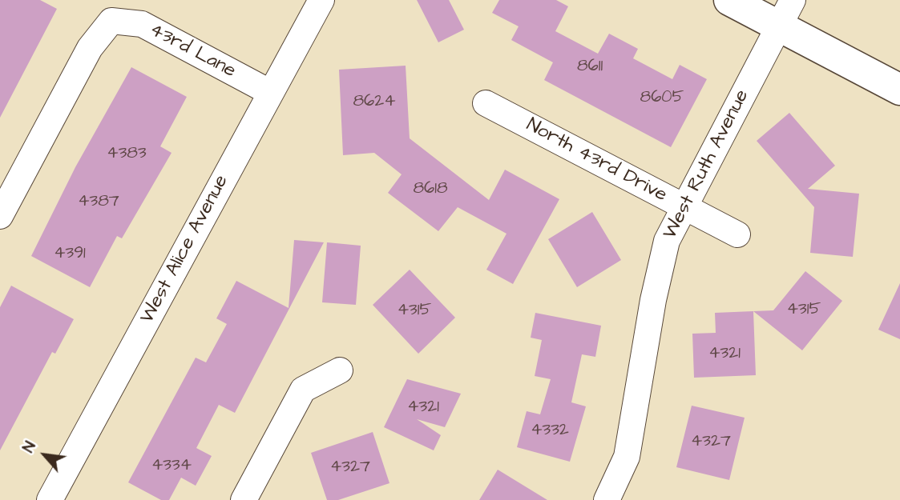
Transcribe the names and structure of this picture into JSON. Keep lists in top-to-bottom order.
{
  "streets": {
    "street": [
      "43rd Lane",
      "North 43rd Drive",
      "West Ruth Avenue",
      "West Alice Avenue"
    ]
  },
  "crossings": [
    ["43rd Lane", "West Alice Avenue"],
    ["North 43rd Drive", "West Ruth Avenue"]
  ],
  "house_numbers": [
    "8611",
    "8605",
    "8624",
    "4383",
    "8618",
    "4387",
    "4391",
    "4315",
    "4315",
    "4321",
    "4321",
    "4332",
    "4327",
    "4334",
    "4327"
  ],
  "north": "top left"
}
